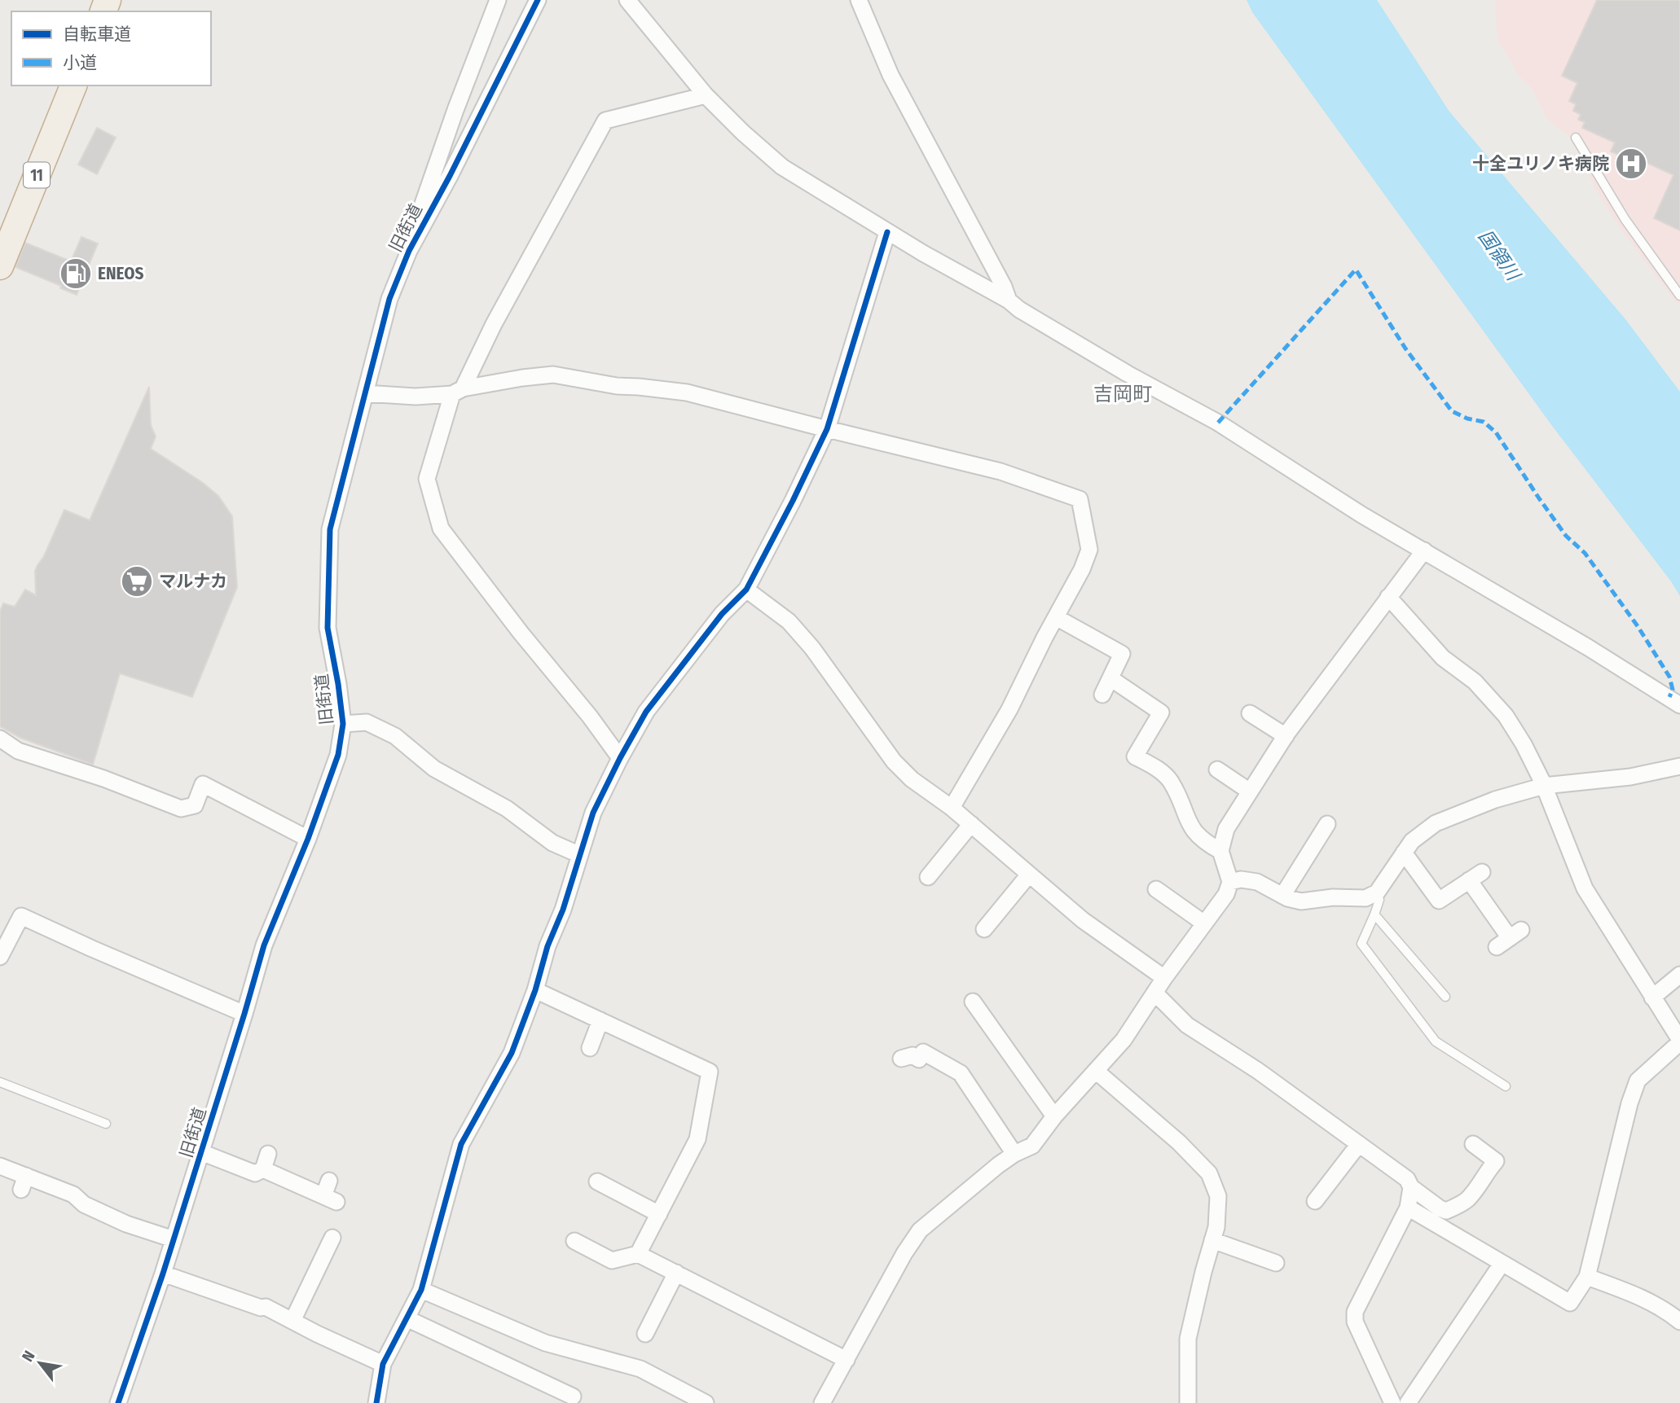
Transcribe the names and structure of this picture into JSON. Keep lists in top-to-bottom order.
{
  "streets": {
    "highway": ["11"],
    "street": ["旧街道"]
  },
  "districts": ["吉岡町"],
  "water": ["国領川"],
  "places": {
    "hospital": ["十全ユリノキ病院"],
    "fuel station": ["ENEOS"],
    "supermarket": ["マルナカ"]
  },
  "legend": ["自転車道", "小道"],
  "north": "top left"
}
